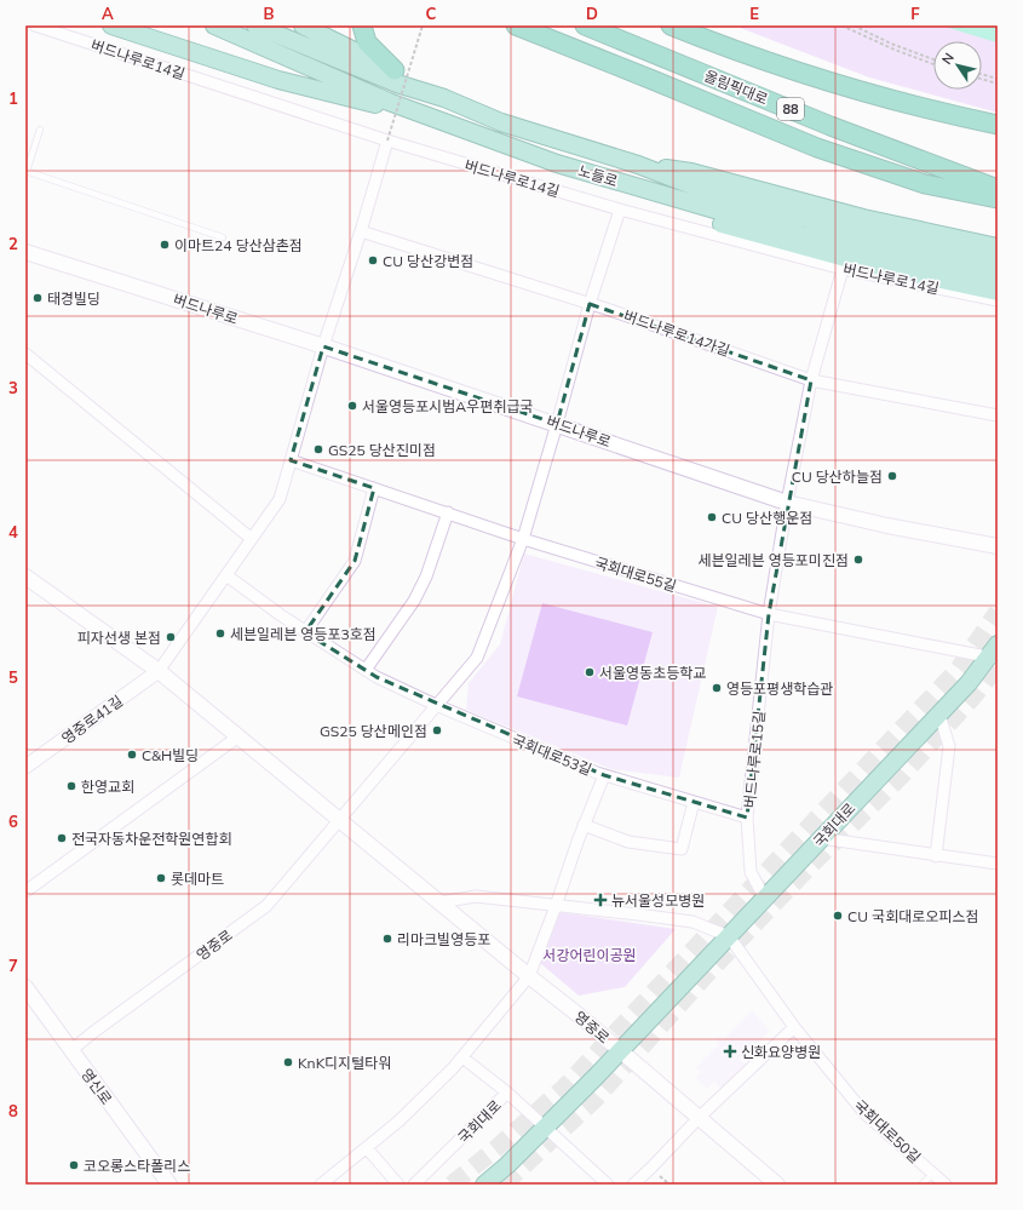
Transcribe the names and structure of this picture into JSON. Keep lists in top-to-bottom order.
{
  "streets": {
    "highway": ["올림픽대로", "88"],
    "main road": [
      "노들로",
      "버드나루로",
      "국회대로",
      "영중로",
      "영신로"
    ],
    "street": [
      "버드나루로14길",
      "버드나루로14가길",
      "국회대로55길",
      "영중로41길",
      "국회대로53길",
      "버드나루로15길",
      "국회대로50길"
    ]
  },
  "crossings": [
    ["버드나루로14길", "버드나루로15길"],
    ["버드나루로", "버드나루로15길"],
    ["버드나루로14가길", "버드나루로15길"],
    ["국회대로55길", "버드나루로15길"],
    ["국회대로55길", "국회대로"],
    ["영중로41길", "영중로"],
    ["국회대로53길", "버드나루로15길"],
    ["버드나루로15길", "국회대로"],
    ["국회대로", "영중로"],
    ["국회대로", "국회대로50길"],
    ["영중로", "영신로"]
  ],
  "parks": ["서강어린이공원"],
  "places": {
    "other": [
      "이마트24 당산삼촌점",
      "CU 당산강변점",
      "태경빌딩",
      "서울영등포시범A우편취급국",
      "GS25 당산진미점",
      "CU 당산하늘점",
      "CU 당산행운점",
      "세븐일레븐 영등포미진점",
      "세븐일레븐 영등포3호점",
      "피자선생 본점",
      "서울영동초등학교",
      "영등포평생학습관",
      "GS25 당산메인점",
      "C&H빌딩",
      "한영교회",
      "전국자동차운전학원연합회",
      "롯데마트",
      "CU 국회대로오피스점",
      "리마크빌영등포",
      "KnK디지털타워",
      "코오롱스타폴리스"
    ],
    "health": ["뉴서울성모병원", "신화요양병원"]
  },
  "north": "top left",
  "grid": {
    "columns": [
      "A",
      "B",
      "C",
      "D",
      "E",
      "F"
    ],
    "rows": [
      "1",
      "2",
      "3",
      "4",
      "5",
      "6",
      "7",
      "8"
    ]
  }
}
